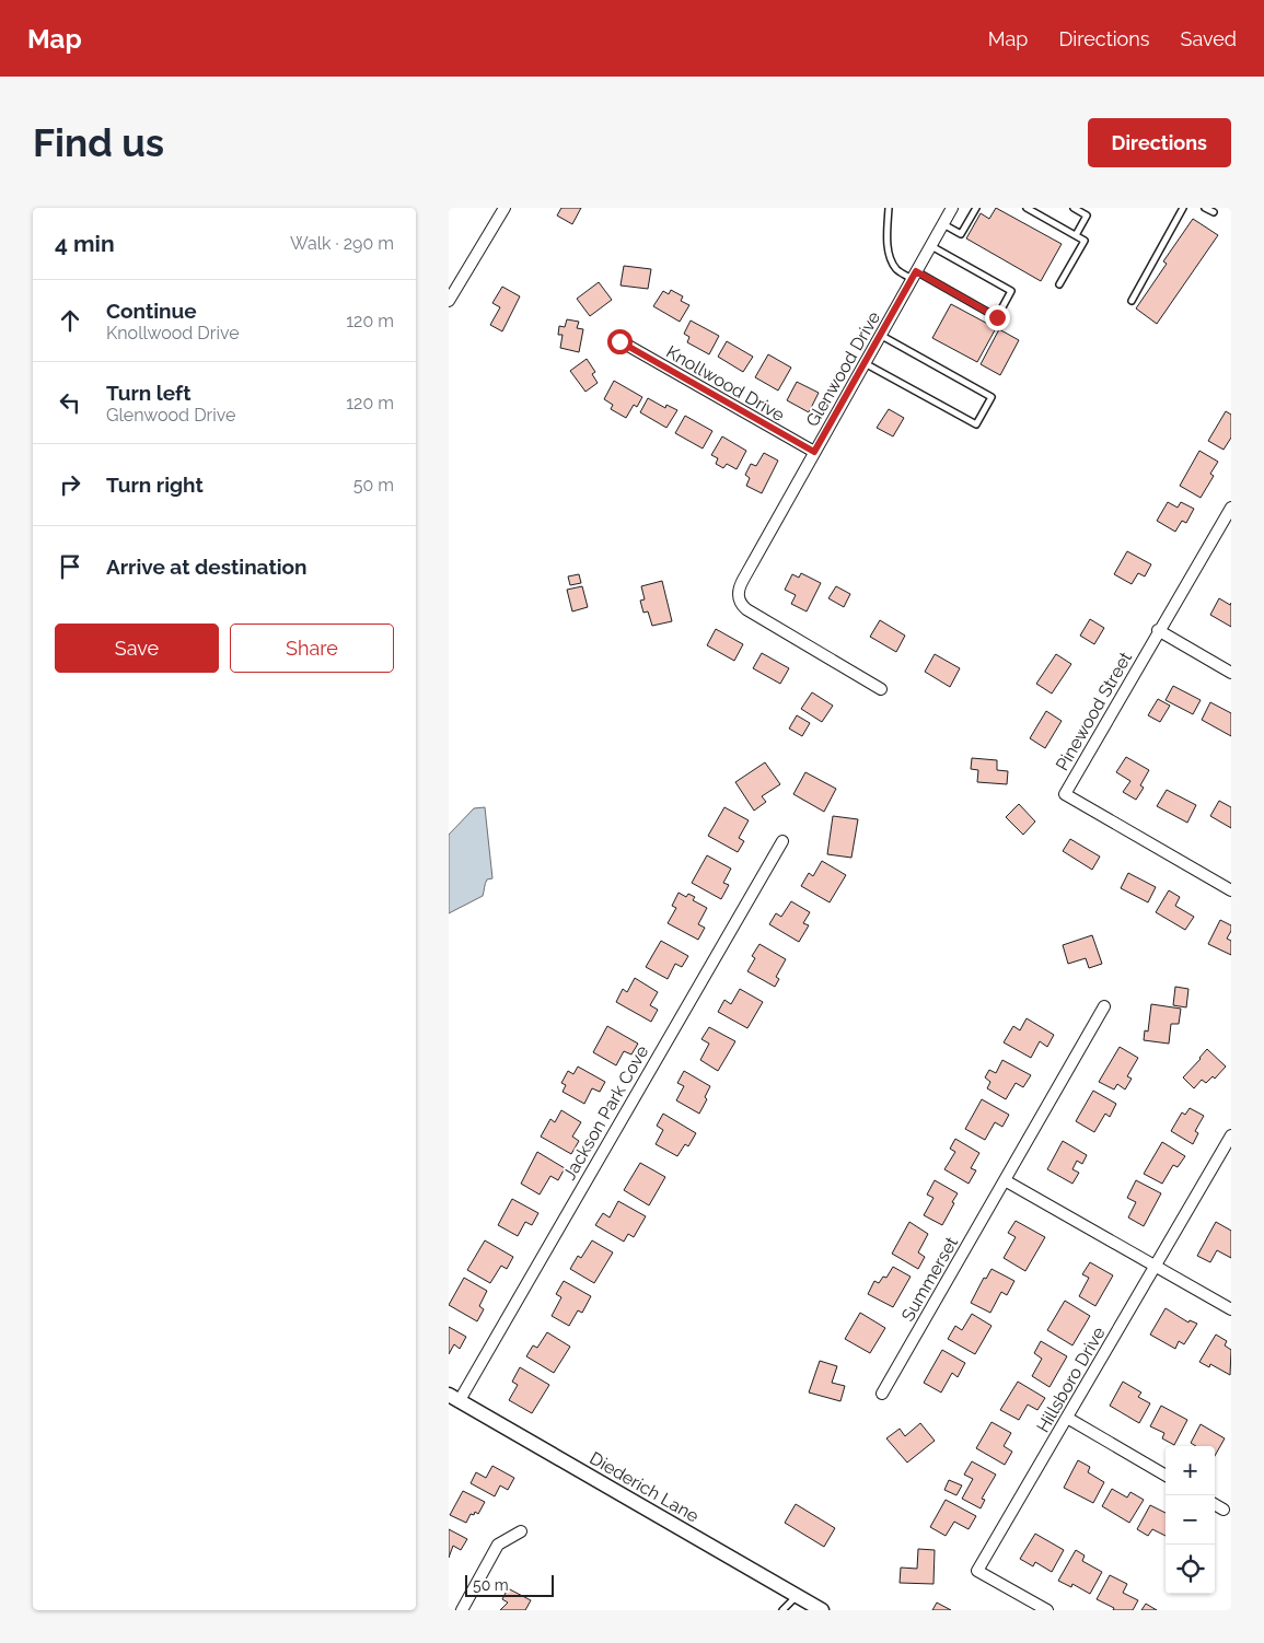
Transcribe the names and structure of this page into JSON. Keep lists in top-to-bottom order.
{
  "streets": {
    "street": [
      "Glenwood Drive",
      "Knollwood Drive",
      "Pinewood Street",
      "Jackson Park Cove",
      "Summerset",
      "Hillsboro Drive",
      "Diederich Lane"
    ]
  },
  "crossings": [
    ["Glenwood Drive", "Knollwood Drive"],
    ["Jackson Park Cove", "Diederich Lane"]
  ],
  "scale_bar": "50 m",
  "page": {
    "header": "Map",
    "nav": ["Map", "Directions", "Saved"],
    "buttons": [
      "Directions",
      ["Save", "Share"]
    ],
    "title": "Find us",
    "heading": ["4 min", "Walk · 290 m"],
    "list": [
      ["Continue", "Knollwood Drive", "120 m"],
      ["Turn left", "Glenwood Drive", "120 m"],
      ["Turn right", "50 m"],
      "Arrive at destination"
    ],
    "map_buttons": ["+", "−"],
    "scale": "50 m"
  }
}
